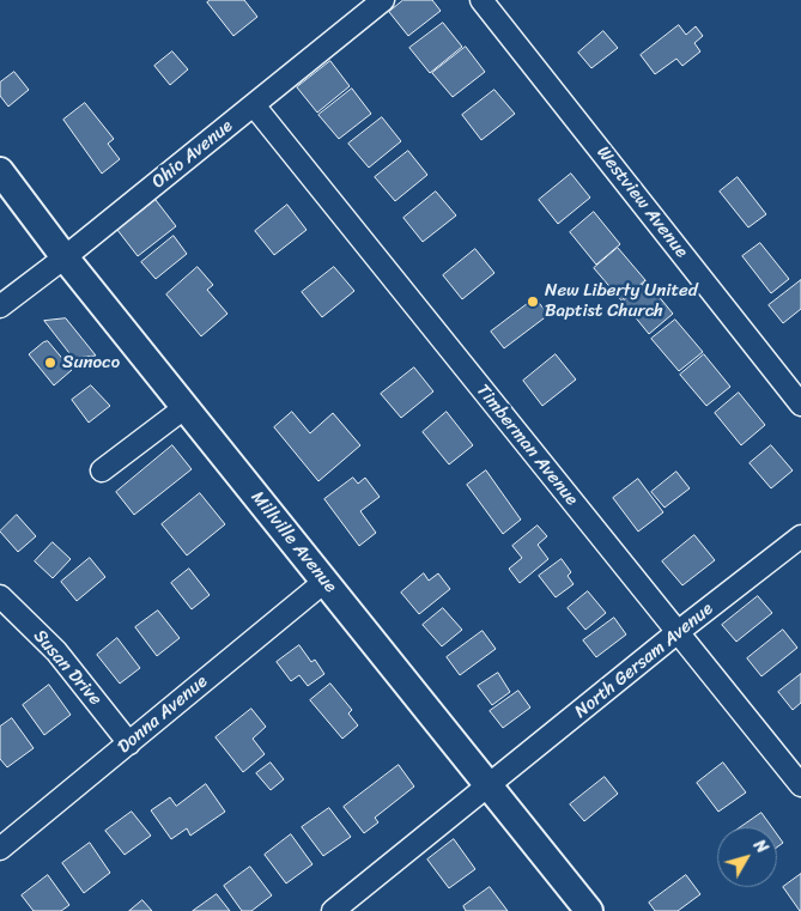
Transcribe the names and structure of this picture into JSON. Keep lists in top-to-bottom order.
{
  "streets": {
    "main road": ["Millville Avenue"],
    "street": [
      "Ohio Avenue",
      "Westview Avenue",
      "Timberman Avenue",
      "North Gersam Avenue",
      "Susan Drive",
      "Donna Avenue"
    ]
  },
  "crossings": [
    ["Ohio Avenue", "Timberman Avenue"],
    ["Ohio Avenue", "Millville Avenue"],
    ["Timberman Avenue", "North Gersam Avenue"],
    ["Millville Avenue", "North Gersam Avenue"],
    ["Millville Avenue", "Donna Avenue"],
    ["Susan Drive", "Donna Avenue"]
  ],
  "places": ["New Liberty United Baptist Church", "Sunoco"],
  "north": "top right"
}
